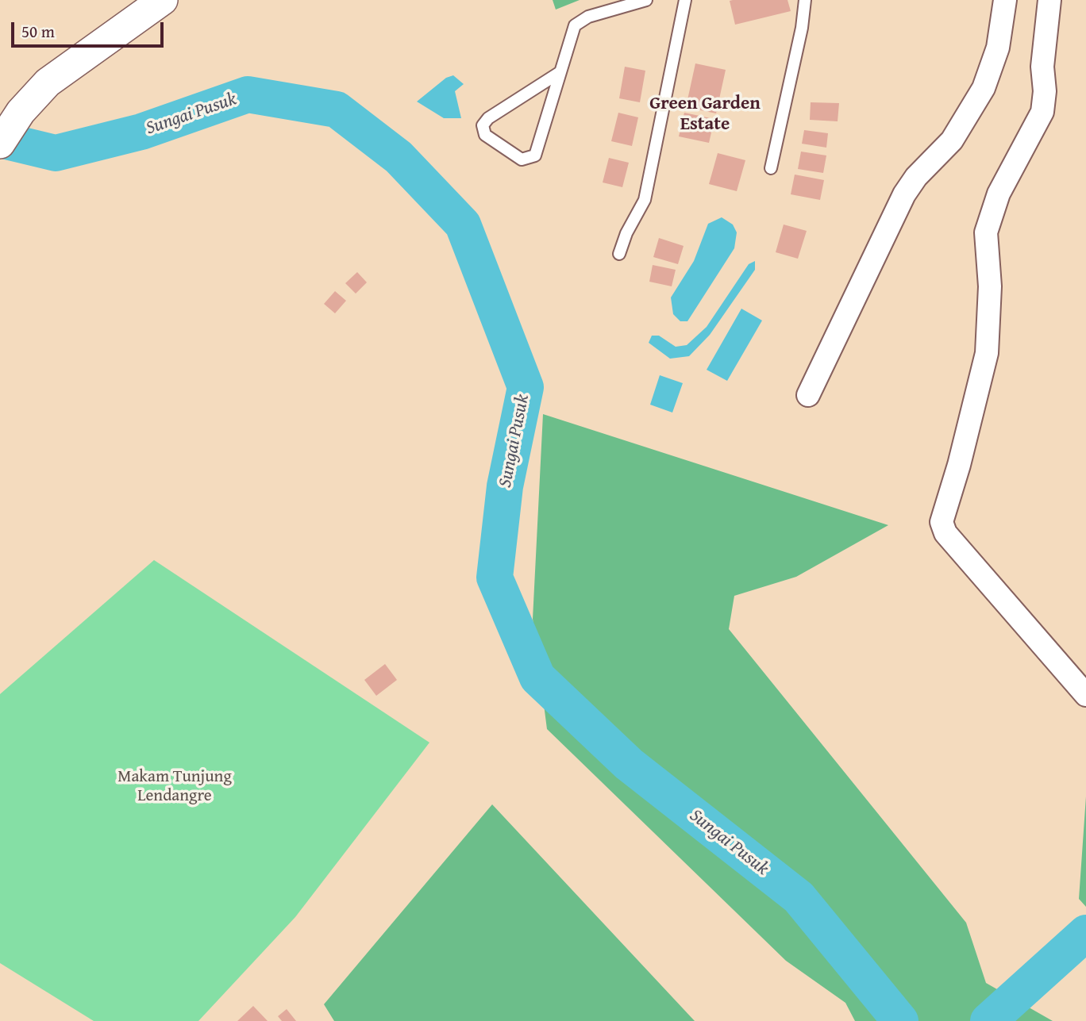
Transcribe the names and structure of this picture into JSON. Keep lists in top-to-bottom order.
{
  "districts": ["Green Garden Estate"],
  "water": ["Sungai Pusuk"],
  "parks": ["Makam Tunjung Lendangre"],
  "scale_bar": "50 m"
}
